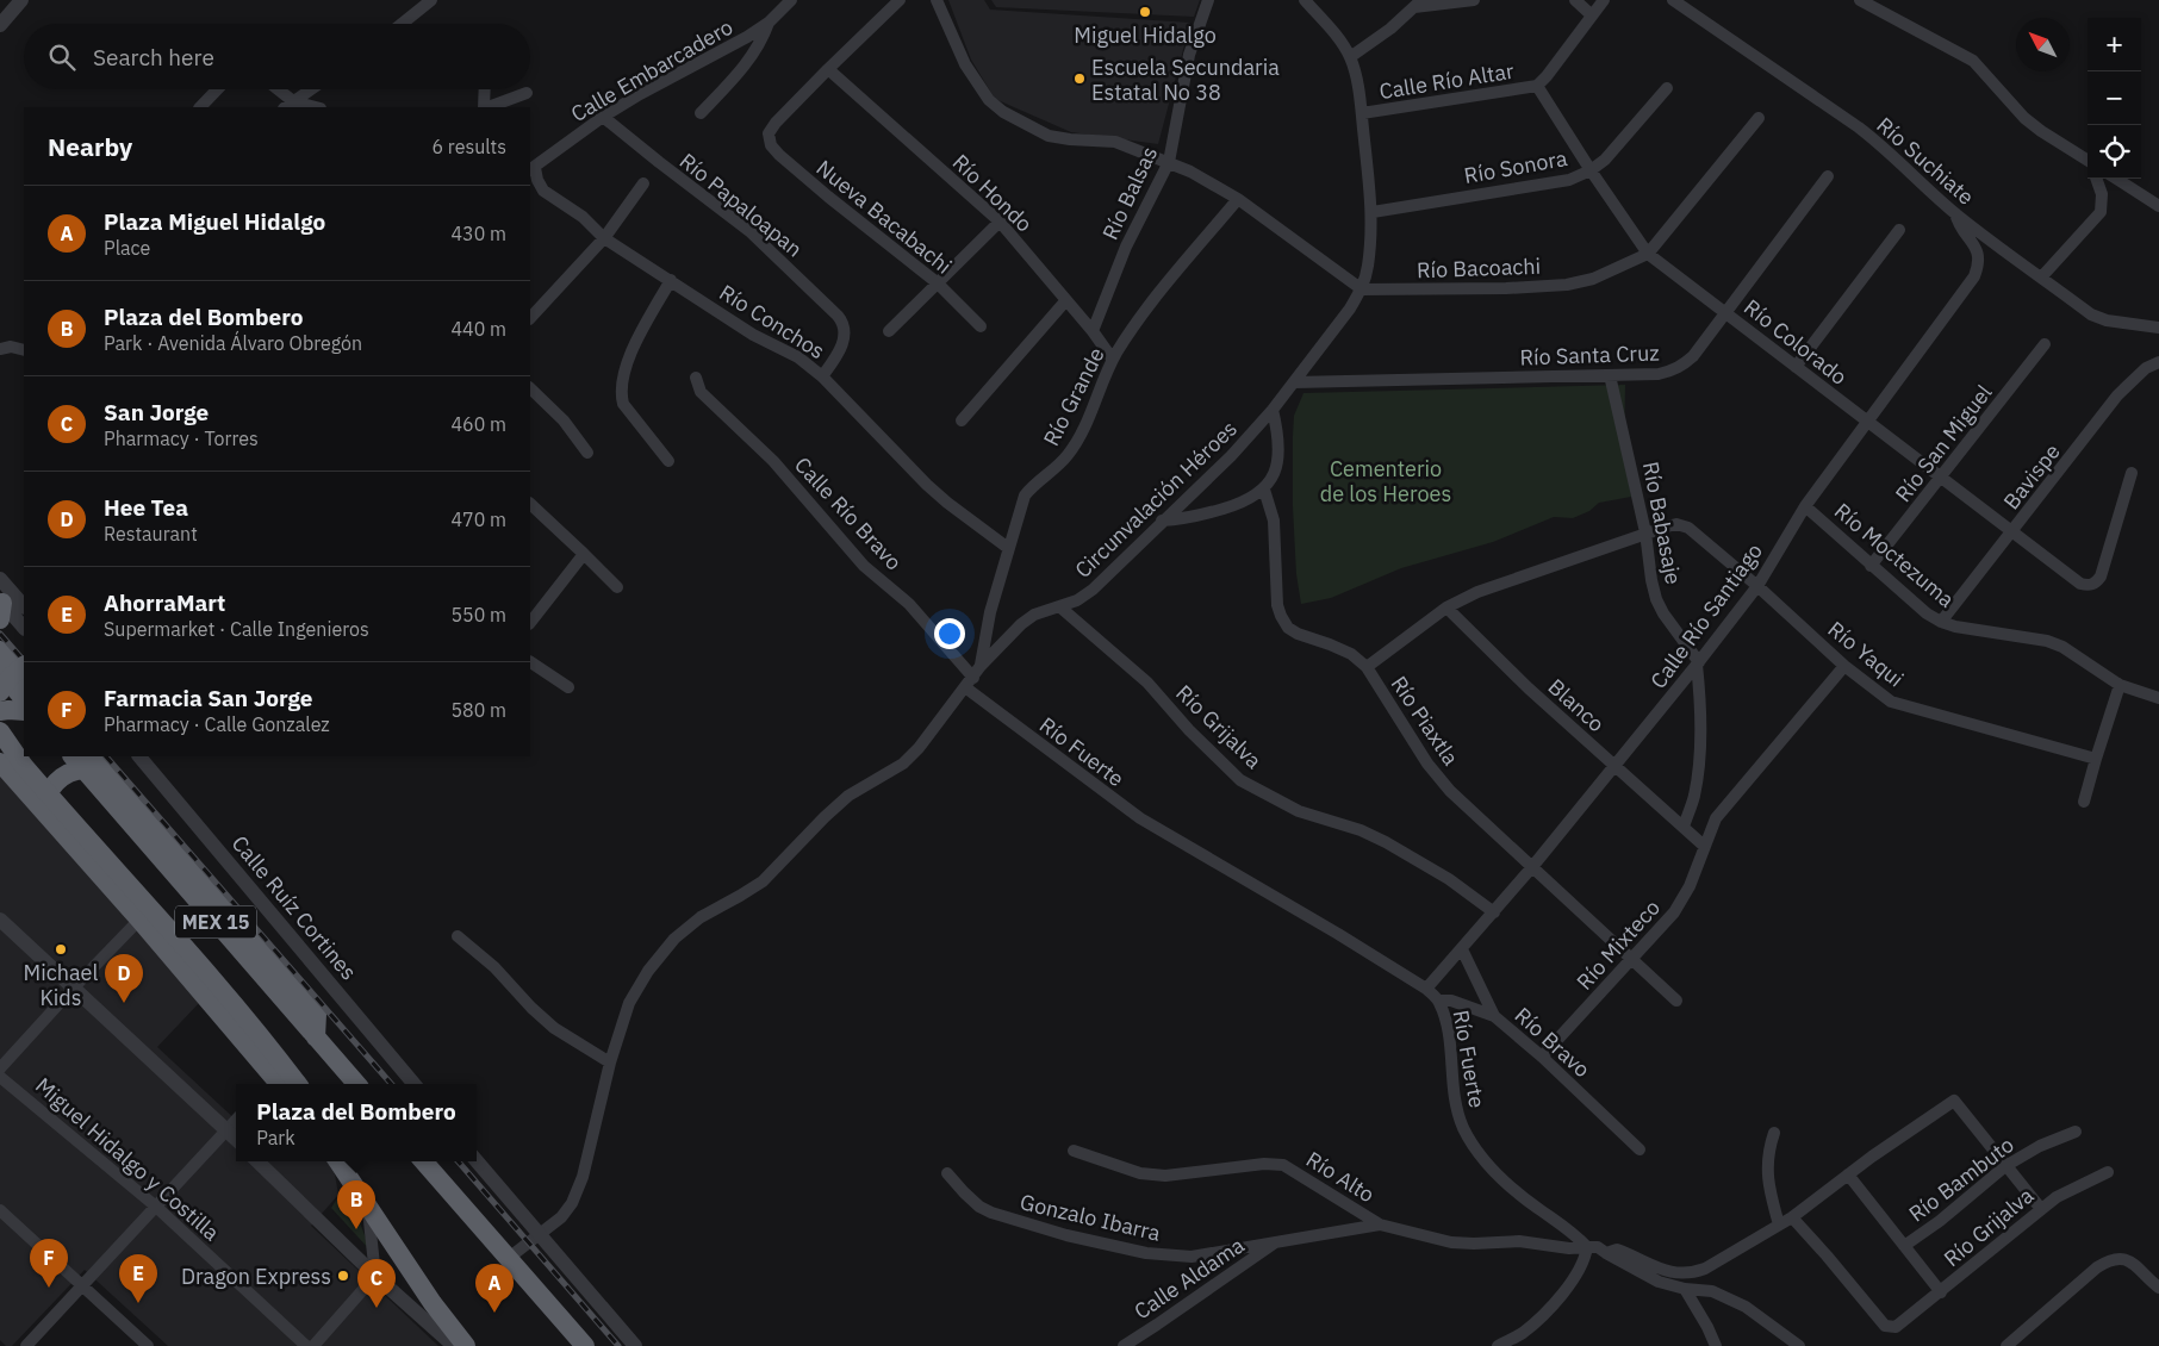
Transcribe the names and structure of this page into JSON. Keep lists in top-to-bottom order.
{
  "streets": {
    "highway": ["MEX 15"],
    "street": [
      "Calle Embarcadero",
      "Calle Río Altar",
      "Río Suchiate",
      "Río Sonora",
      "Río Hondo",
      "Río Balsas",
      "Río Papaloapan",
      "Nueva Bacabachi",
      "Río Bacoachi",
      "Río Conchos",
      "Río Colorado",
      "Río Santa Cruz",
      "Río Grande",
      "Río San Miguel",
      "Bavispe",
      "Circunvalación Héroes",
      "Calle Río Bravo",
      "Río Babasaje",
      "Río Moctezuma",
      "Calle Río Santiago",
      "Río Yaqui",
      "Blanco",
      "Río Piaxtla",
      "Río Grijalva",
      "Río Fuerte",
      "Calle Ruíz Cortines",
      "Río Mixteco",
      "Río Bravo",
      "Miguel Hidalgo y Costilla",
      "Río Alto",
      "Río Bambuto",
      "Gonzalo Ibarra",
      "Calle Aldama"
    ]
  },
  "crossings": [
    ["Calle Embarcadero", "Río Papaloapan"],
    ["Calle Embarcadero", "Río Conchos"],
    ["Calle Río Altar", "Río Colorado"],
    ["Calle Río Altar", "Circunvalación Héroes"],
    ["Río Suchiate", "Calle Río Santiago"],
    ["Río Sonora", "Río Colorado"],
    ["Río Sonora", "Circunvalación Héroes"],
    ["Río Hondo", "Río Balsas"],
    ["Río Hondo", "Nueva Bacabachi"],
    ["Río Hondo", "Río Grande"],
    ["Río Papaloapan", "Río Conchos"],
    ["Río Bacoachi", "Río Colorado"],
    ["Río Bacoachi", "Circunvalación Héroes"],
    ["Río Conchos", "Río Grande"],
    ["Río Colorado", "Río Santa Cruz"],
    ["Río Colorado", "Río San Miguel"],
    ["Río Colorado", "Bavispe"],
    ["Río Colorado", "Calle Río Santiago"],
    ["Río Santa Cruz", "Circunvalación Héroes"],
    ["Río Santa Cruz", "Río Babasaje"],
    ["Río Grande", "Circunvalación Héroes"],
    ["Río San Miguel", "Río Moctezuma"],
    ["Bavispe", "Río Moctezuma"],
    ["Circunvalación Héroes", "Calle Río Bravo"],
    ["Circunvalación Héroes", "Río Grijalva"],
    ["Circunvalación Héroes", "Río Fuerte"],
    ["Calle Río Bravo", "Río Fuerte"],
    ["Río Babasaje", "Calle Río Santiago"],
    ["Río Babasaje", "Río Yaqui"],
    ["Río Babasaje", "Blanco"],
    ["Río Moctezuma", "Calle Río Santiago"],
    ["Calle Río Santiago", "Río Yaqui"],
    ["Calle Río Santiago", "Blanco"],
    ["Calle Río Santiago", "Río Piaxtla"],
    ["Calle Río Santiago", "Río Grijalva"],
    ["Calle Río Santiago", "Río Fuerte"],
    ["Calle Río Santiago", "Río Bravo"],
    ["Río Yaqui", "Blanco"],
    ["Río Yaqui", "Río Mixteco"],
    ["Blanco", "Río Mixteco"],
    ["Río Piaxtla", "Río Mixteco"],
    ["Río Grijalva", "Río Fuerte"],
    ["Río Fuerte", "Río Alto"],
    ["Río Fuerte", "Río Bambuto"],
    ["Río Mixteco", "Río Bravo"],
    ["Río Alto", "Gonzalo Ibarra"],
    ["Gonzalo Ibarra", "Calle Aldama"]
  ],
  "parks": ["Cementerio de los Heroes"],
  "places": [
    "Miguel Hidalgo",
    "Escuela Secundaria Estatal No 38",
    "Michael Kids",
    "Dragon Express"
  ],
  "north": "top left",
  "page": {
    "map_buttons": ["+", "−"],
    "search": "Search here",
    "heading": ["Nearby", "6 results"],
    "list": [
      {
        "mark": "A",
        "name": "Plaza Miguel Hidalgo",
        "note": "Place",
        "value": "430 m"
      },
      {
        "mark": "B",
        "name": "Plaza del Bombero",
        "note": "Park · Avenida Álvaro Obregón",
        "value": "440 m"
      },
      {
        "mark": "C",
        "name": "San Jorge",
        "note": "Pharmacy · Torres",
        "value": "460 m"
      },
      {
        "mark": "D",
        "name": "Hee Tea",
        "note": "Restaurant",
        "value": "470 m"
      },
      {
        "mark": "E",
        "name": "AhorraMart",
        "note": "Supermarket · Calle Ingenieros",
        "value": "550 m"
      },
      {
        "mark": "F",
        "name": "Farmacia San Jorge",
        "note": "Pharmacy · Calle Gonzalez",
        "value": "580 m"
      }
    ],
    "pins": [
      "D",
      "B",
      "F",
      "E",
      "C",
      "A"
    ],
    "popup": ["Plaza del Bombero", "Park"]
  }
}
